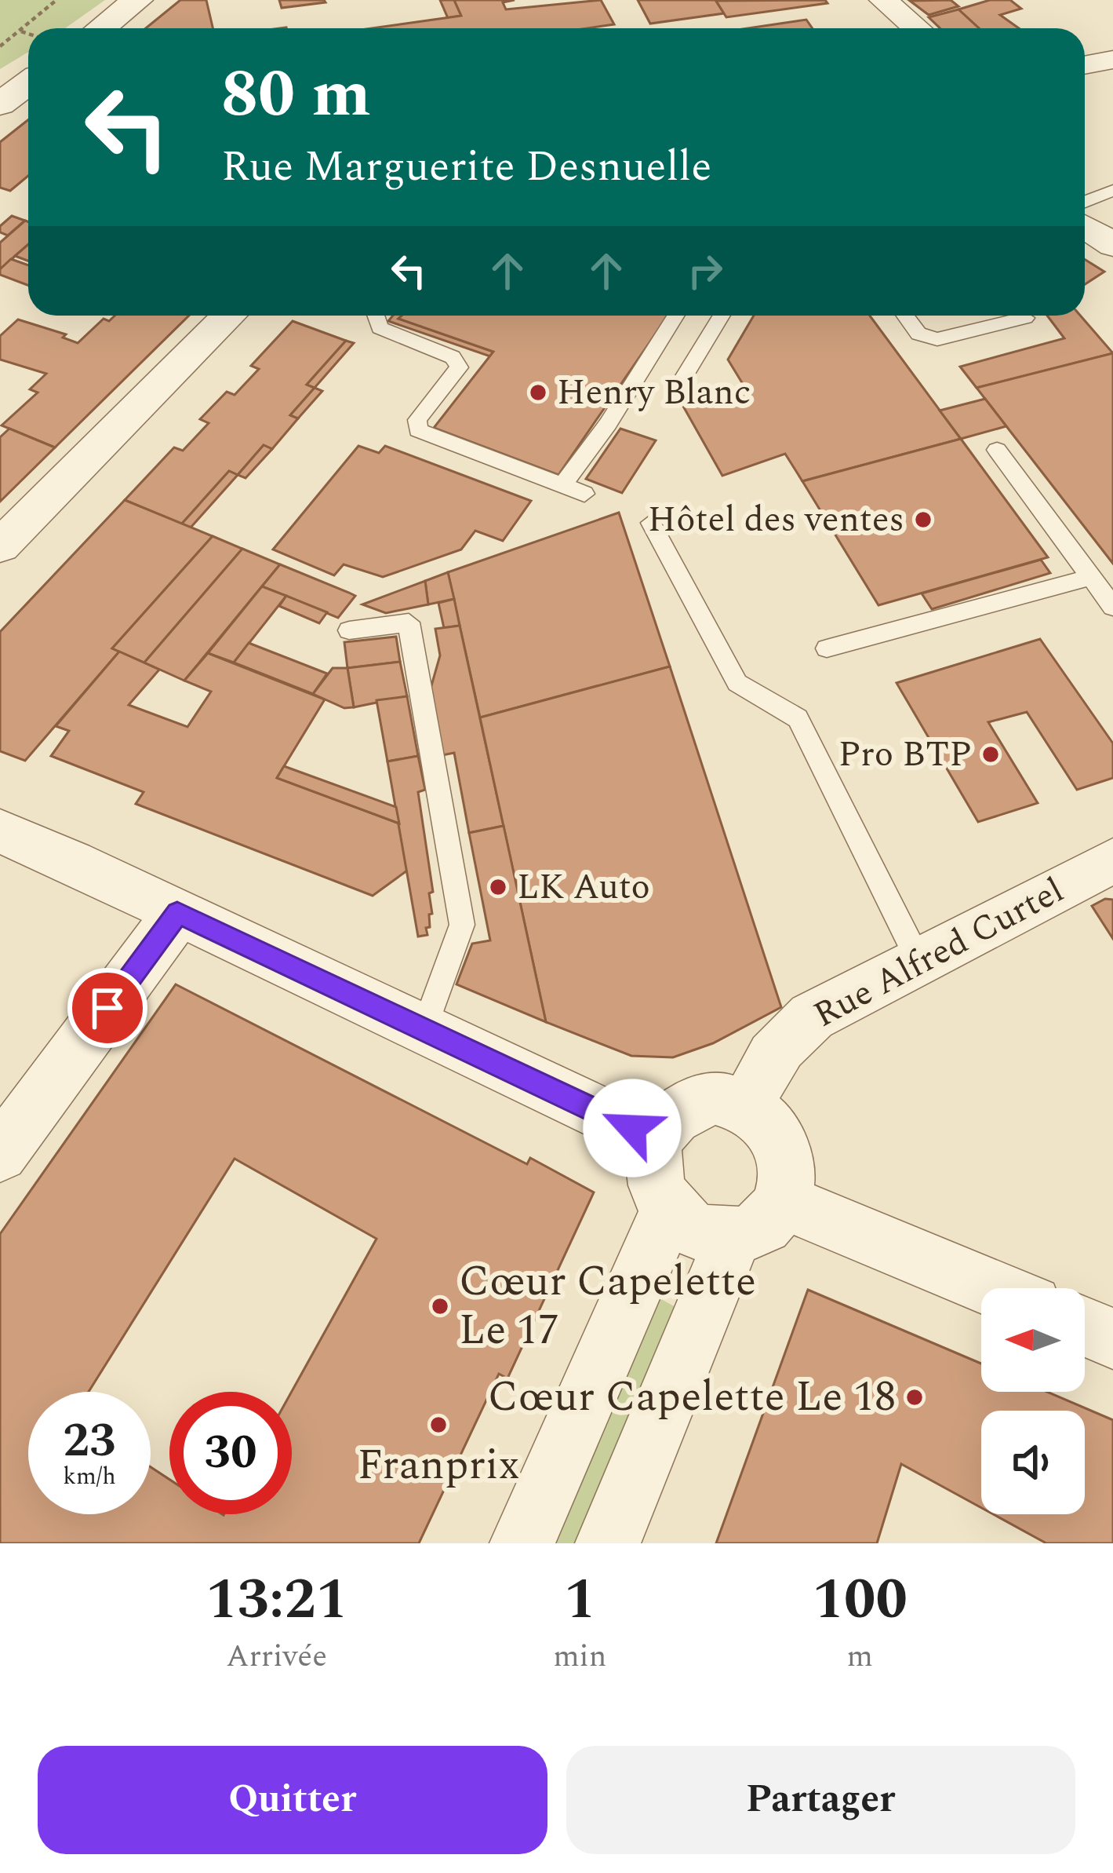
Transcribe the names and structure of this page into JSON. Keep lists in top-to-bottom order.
{
  "streets": {
    "street": ["Rue Alfred Curtel"]
  },
  "places": [
    "Henry Blanc",
    "Hôtel des ventes",
    "Pro BTP",
    "LK Auto",
    "Cœur Capelette Le 17",
    "Cœur Capelette Le 18",
    "Franprix"
  ],
  "north": "left",
  "page": {
    "turn": ["80 m", "Rue Marguerite Desnuelle"],
    "speed": "23 km/h",
    "limit": "30",
    "eta": [
      "13:21",
      "Arrivée",
      "1",
      "min",
      "100",
      "m"
    ],
    "buttons": ["Quitter", "Partager"]
  }
}
